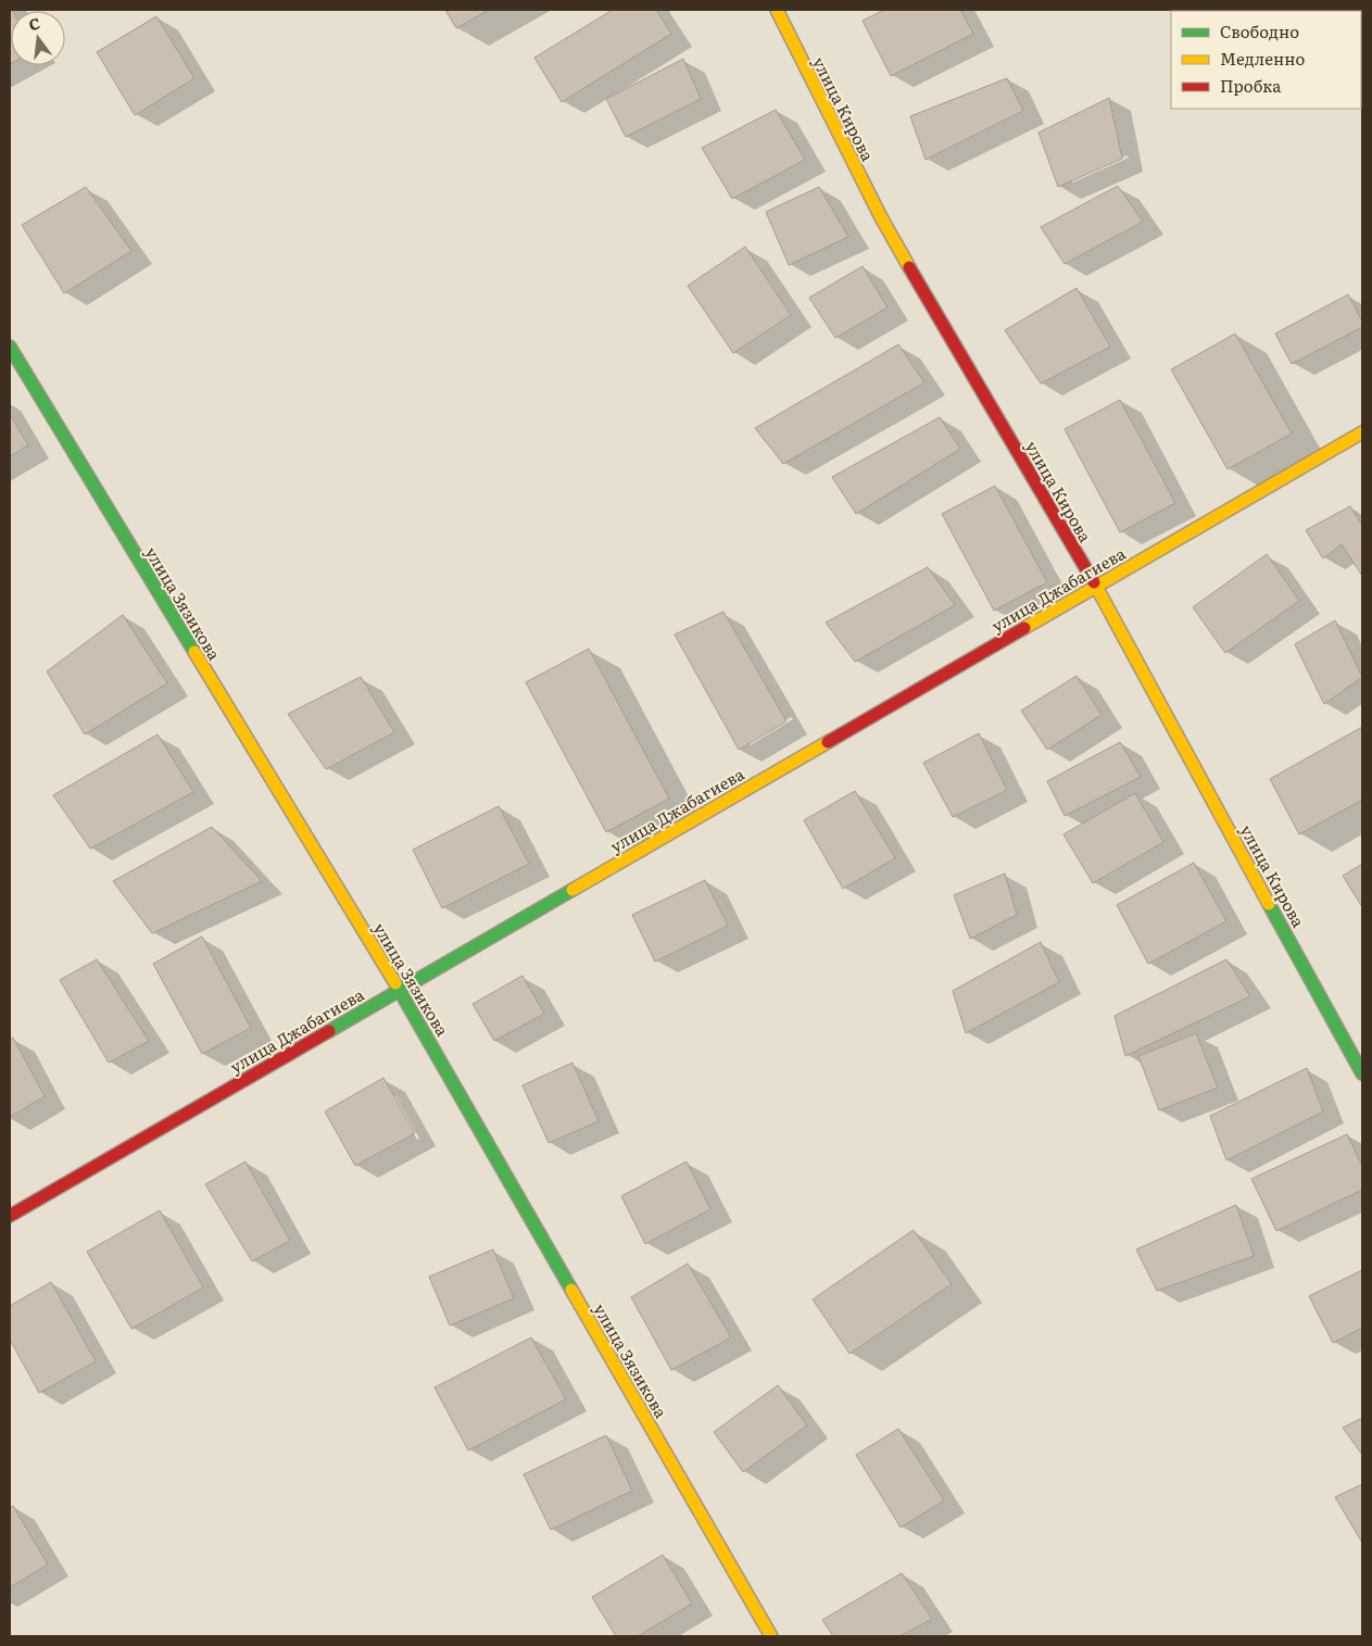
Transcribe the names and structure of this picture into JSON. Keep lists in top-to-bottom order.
{
  "streets": {
    "street": ["улица Кирова", "улица Джабагиева", "улица Зязикова"]
  },
  "crossings": [
    ["улица Кирова", "улица Джабагиева"],
    ["улица Джабагиева", "улица Зязикова"]
  ],
  "legend": ["Свободно", "Медленно", "Пробка"],
  "north": "top"
}
